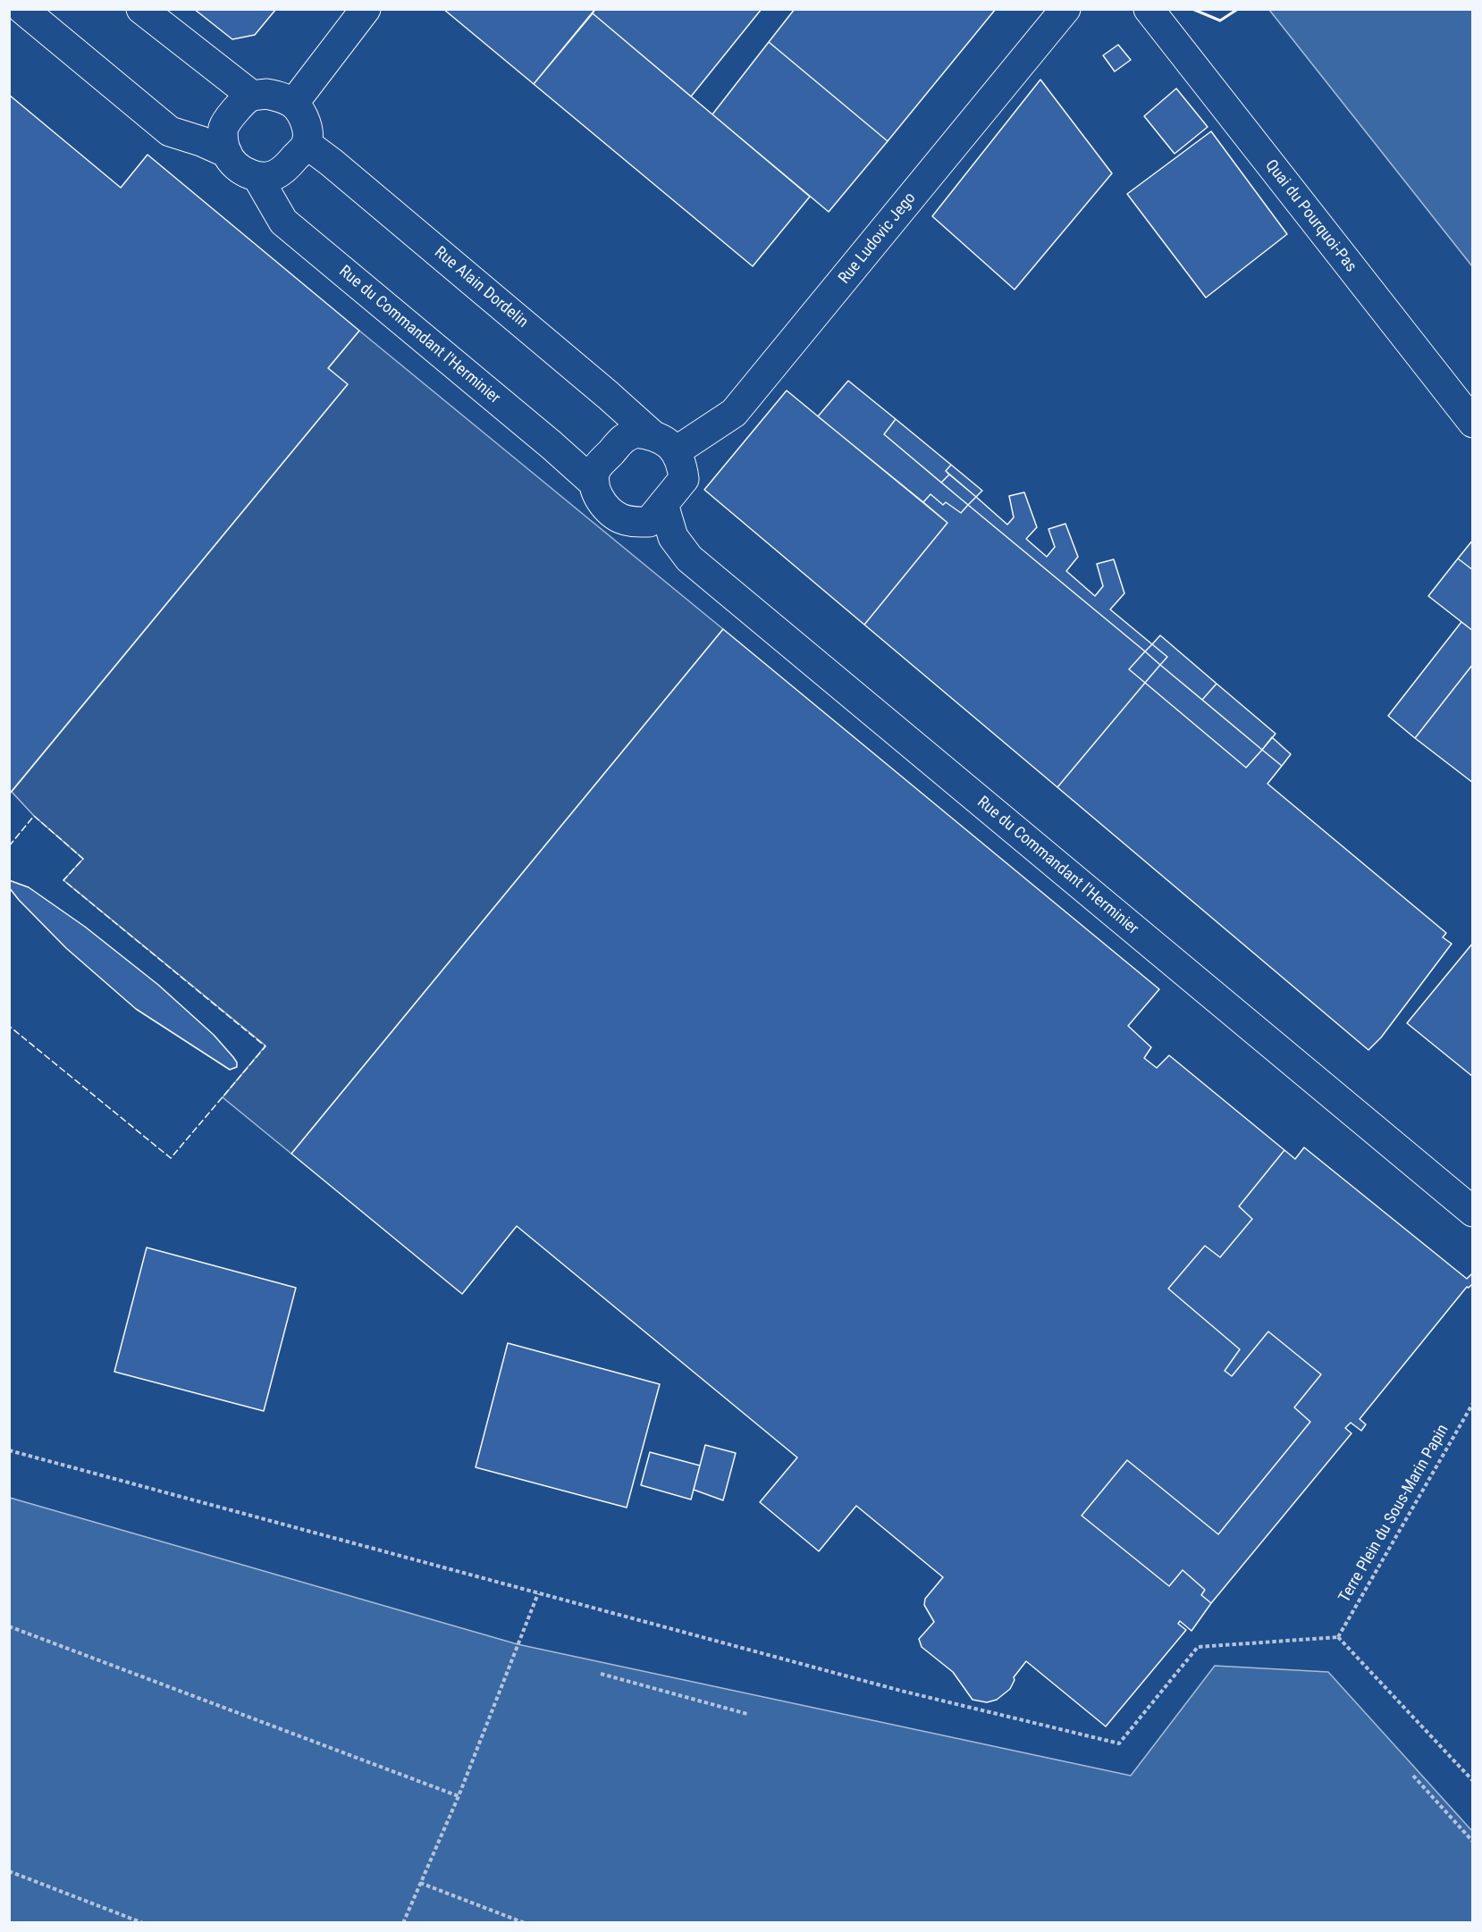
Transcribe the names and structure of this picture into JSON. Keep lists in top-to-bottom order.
{
  "streets": {
    "street": [
      "Quai du Pourquoi-Pas",
      "Rue Ludovic Jego",
      "Rue Alain Dordelin",
      "Rue du Commandant l'Herminier"
    ],
    "path": ["Terre Plein du Sous-Marin Papin"]
  },
  "crossings": [
    ["Rue Ludovic Jego", "Rue Alain Dordelin"],
    ["Rue Ludovic Jego", "Rue du Commandant l'Herminier"],
    ["Rue Alain Dordelin", "Rue du Commandant l'Herminier"]
  ]
}
